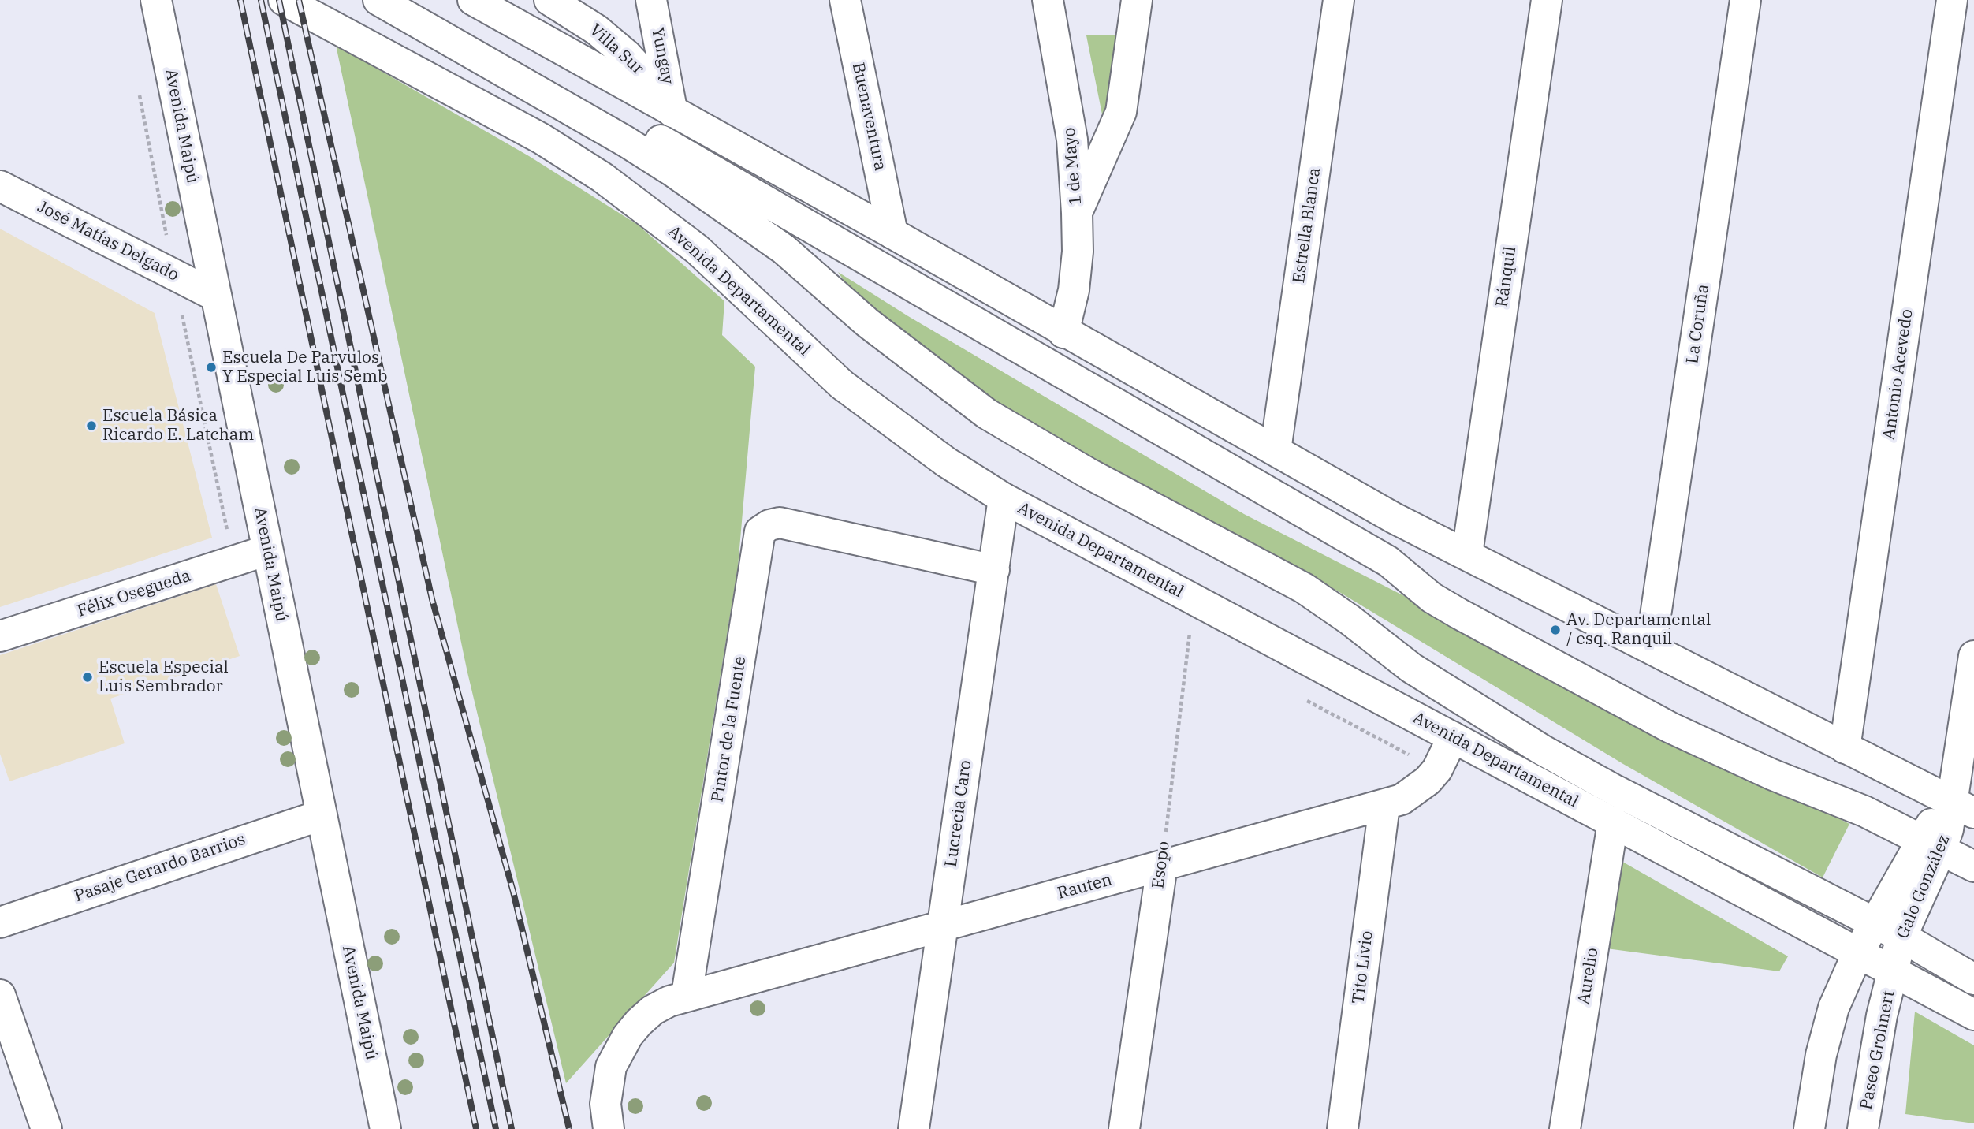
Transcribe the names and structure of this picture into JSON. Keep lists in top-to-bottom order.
{
  "streets": {
    "street": [
      "Villa Sur",
      "Yungay",
      "Buenaventura",
      "Avenida Maipú",
      "1 de Mayo",
      "Estrella Blanca",
      "José Matías Delgado",
      "Ránquil",
      "Avenida Departamental",
      "La Coruña",
      "Antonio Acevedo",
      "Félix Osegueda",
      "Pintor de la Fuente",
      "Lucrecia Caro",
      "Esopo",
      "Pasaje Gerardo Barrios",
      "Rauten",
      "Galo González",
      "Tito Livio",
      "Aurelio",
      "Paseo Grohnert"
    ]
  },
  "crossings": [
    ["Villa Sur", "Yungay"],
    ["Avenida Maipú", "José Matías Delgado"],
    ["Avenida Maipú", "Félix Osegueda"],
    ["Avenida Maipú", "Pasaje Gerardo Barrios"],
    ["Avenida Departamental", "Lucrecia Caro"],
    ["Avenida Departamental", "Esopo"],
    ["Avenida Departamental", "Rauten"],
    ["Avenida Departamental", "Galo González"],
    ["Avenida Departamental", "Aurelio"],
    ["Avenida Departamental", "Paseo Grohnert"],
    ["Pintor de la Fuente", "Lucrecia Caro"],
    ["Pintor de la Fuente", "Rauten"],
    ["Lucrecia Caro", "Rauten"],
    ["Esopo", "Rauten"],
    ["Rauten", "Tito Livio"],
    ["Galo González", "Paseo Grohnert"]
  ],
  "places": [
    "Escuela De Parvulos Y Especial Luis Semb",
    "Escuela Básica Ricardo E. Latcham",
    "Av. Departamental / esq. Ranquil",
    "Escuela Especial Luis Sembrador"
  ]
}
